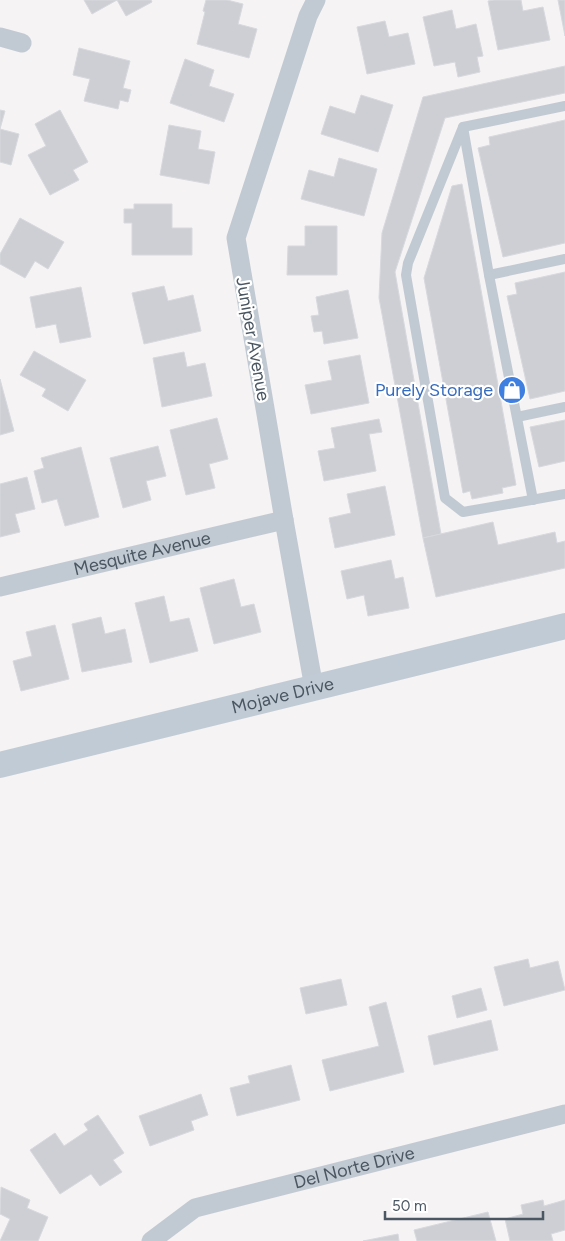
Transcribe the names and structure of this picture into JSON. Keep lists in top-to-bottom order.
{
  "streets": {
    "main road": ["Mojave Drive"],
    "street": ["Juniper Avenue", "Mesquite Avenue", "Del Norte Drive"]
  },
  "crossings": [
    ["Juniper Avenue", "Mesquite Avenue"],
    ["Juniper Avenue", "Mojave Drive"]
  ],
  "places": {
    "shop": ["Purely Storage"]
  },
  "scale_bar": "50 m"
}
